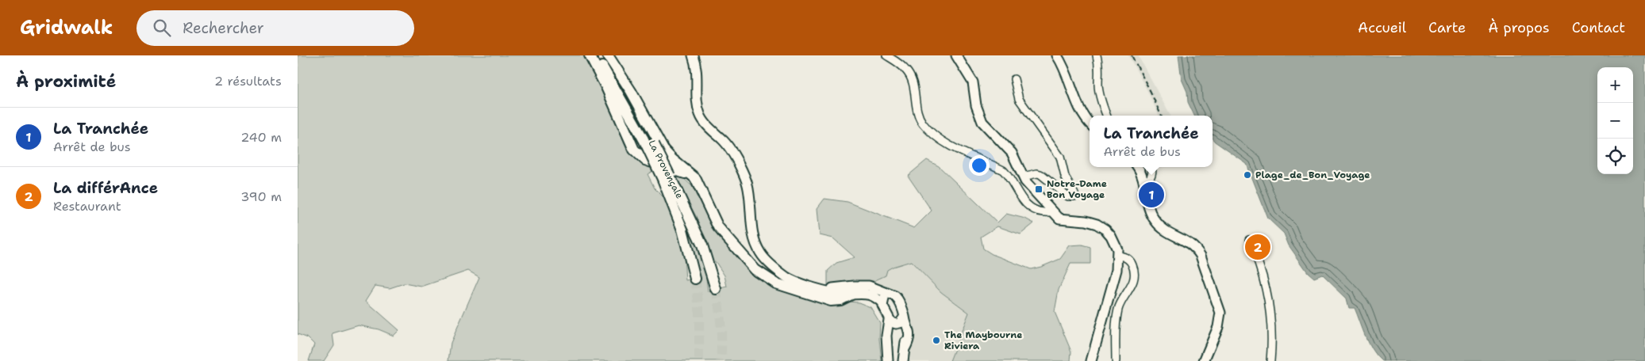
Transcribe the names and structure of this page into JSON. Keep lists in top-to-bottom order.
{
  "streets": {
    "highway": ["La Provençale"]
  },
  "places": {
    "other": ["Plage_de_Bon_Voyage", "The Maybourne Riviera"],
    "transit": ["Notre-Dame Bon Voyage"]
  },
  "page": {
    "header": "Gridwalk",
    "search": "Rechercher",
    "nav": [
      "Accueil",
      "Carte",
      "À propos",
      "Contact"
    ],
    "heading": ["À proximité", "2 résultats"],
    "map_buttons": ["+", "−"],
    "list": [
      {
        "mark": "1",
        "name": "La Tranchée",
        "note": "Arrêt de bus",
        "value": "240 m"
      },
      {
        "mark": "2",
        "name": "La différAnce",
        "note": "Restaurant",
        "value": "390 m"
      }
    ],
    "popup": ["La Tranchée", "Arrêt de bus"],
    "pins": ["1", "2"]
  }
}
